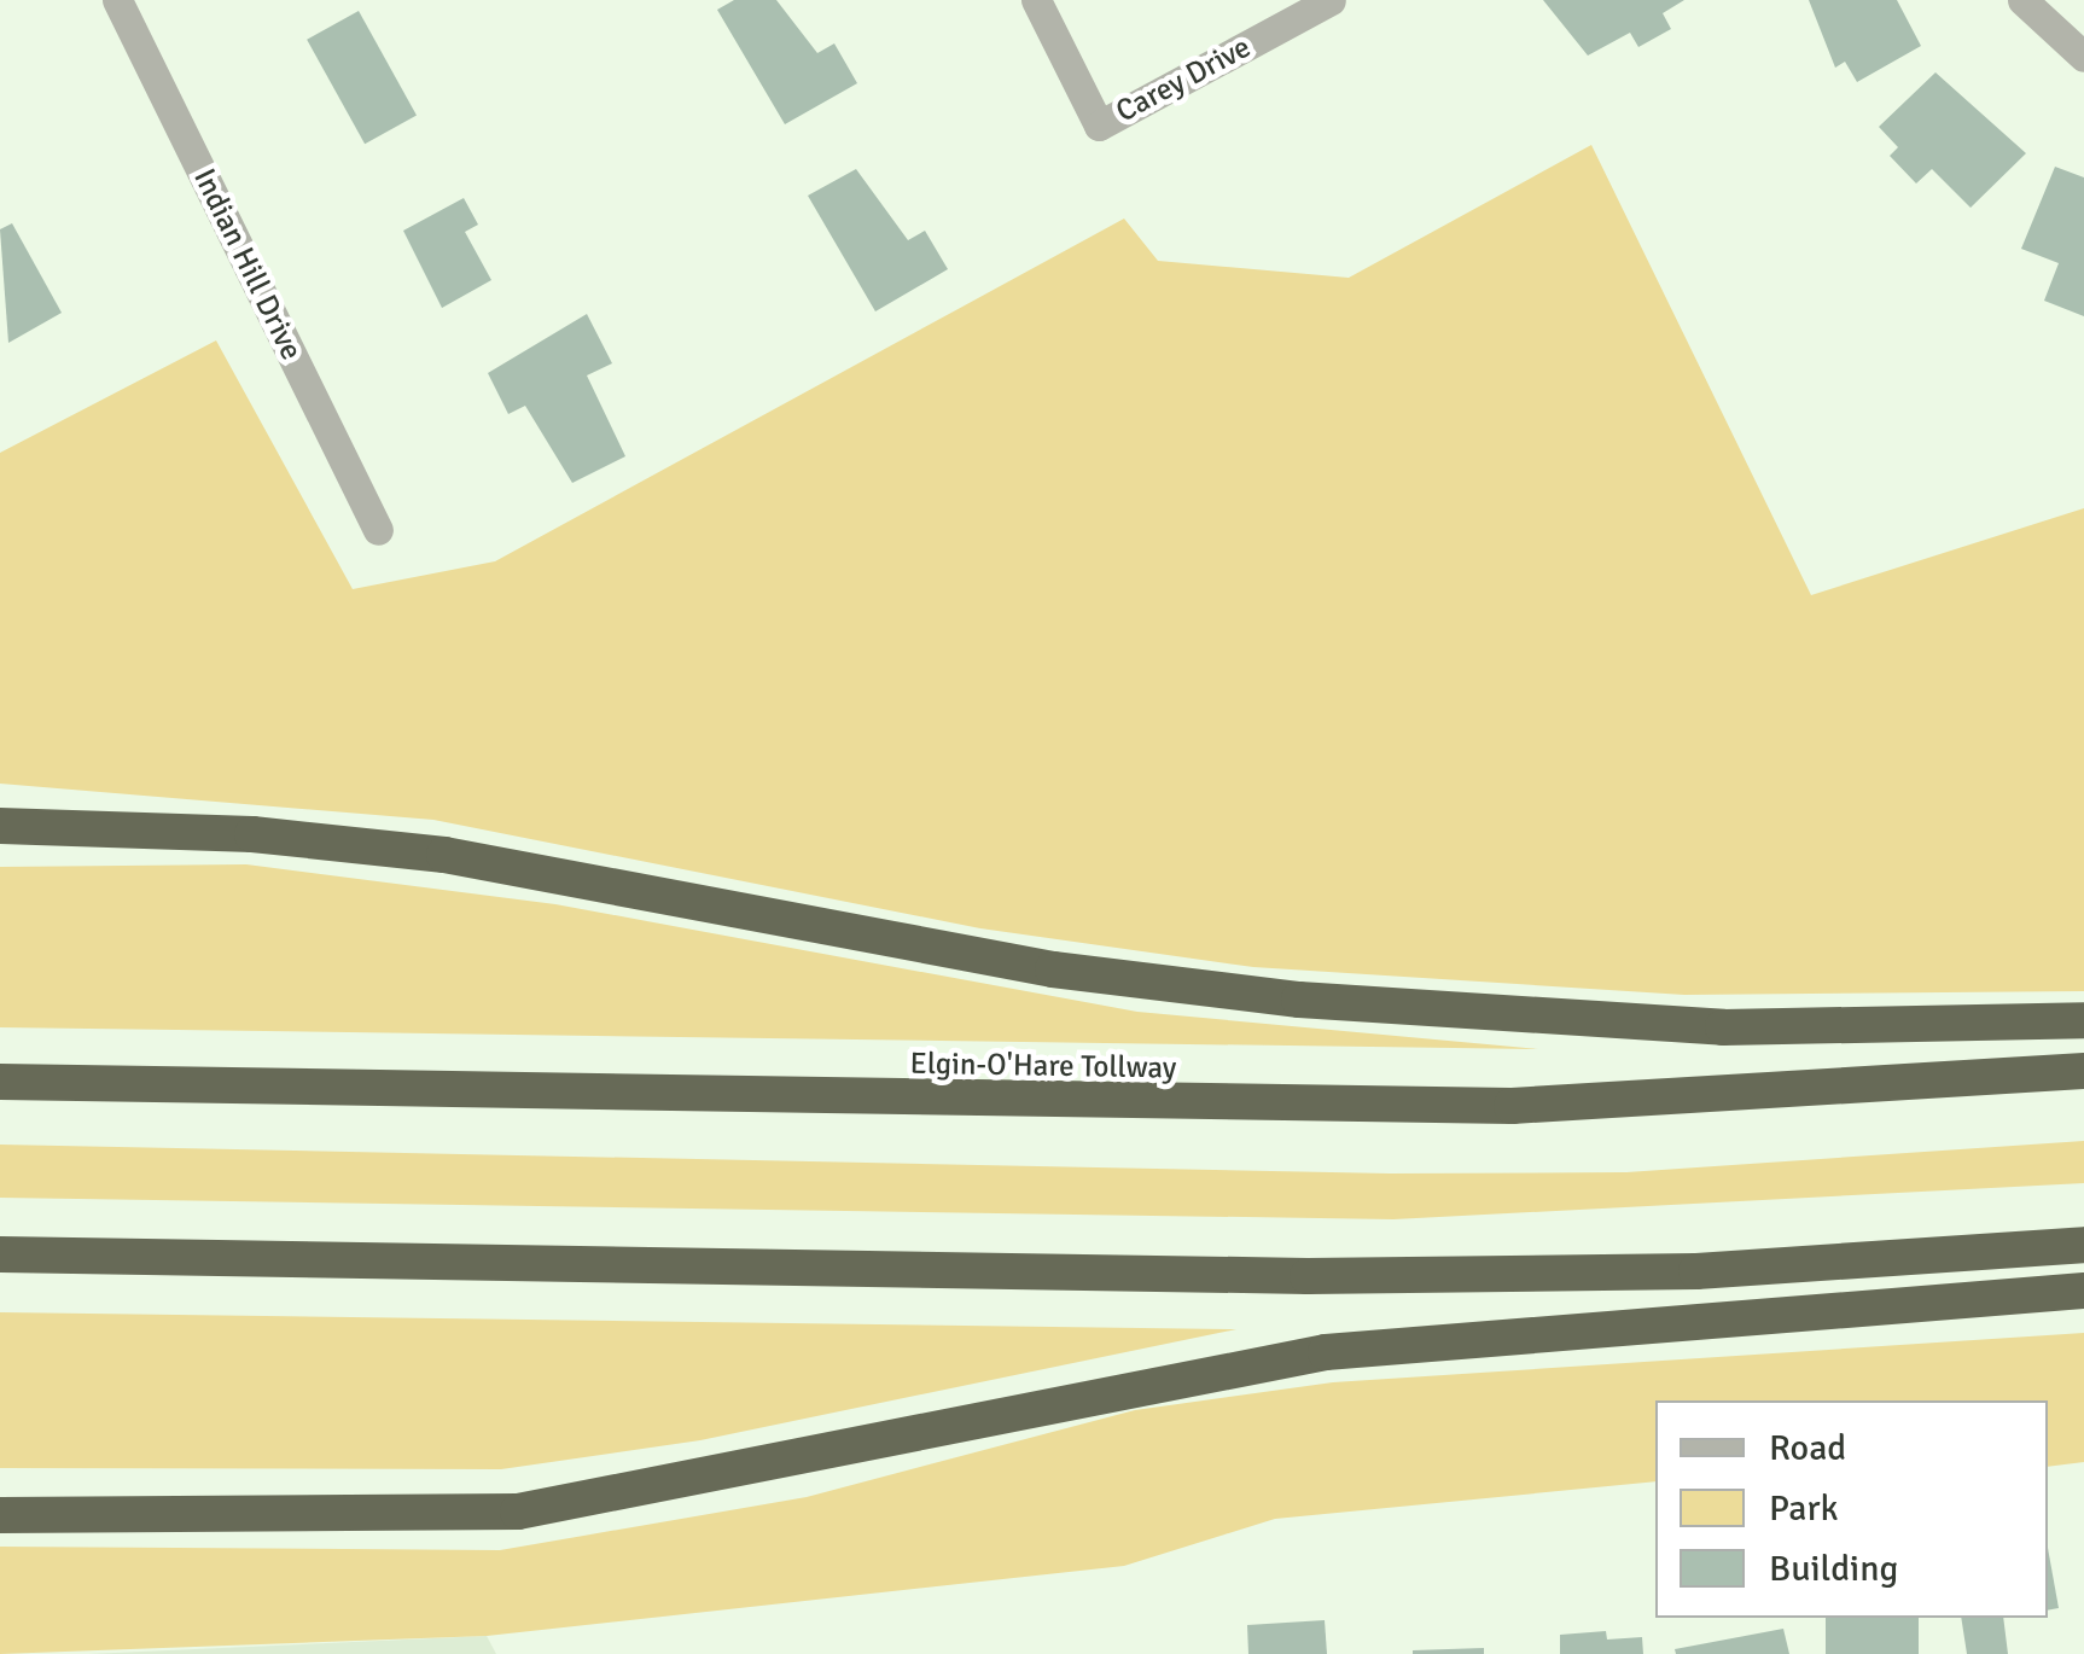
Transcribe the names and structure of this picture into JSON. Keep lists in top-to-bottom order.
{
  "streets": {
    "highway": ["Elgin-O'Hare Tollway"],
    "street": ["Carey Drive", "Indian Hill Drive"]
  },
  "legend": ["Road", "Park", "Building"]
}
